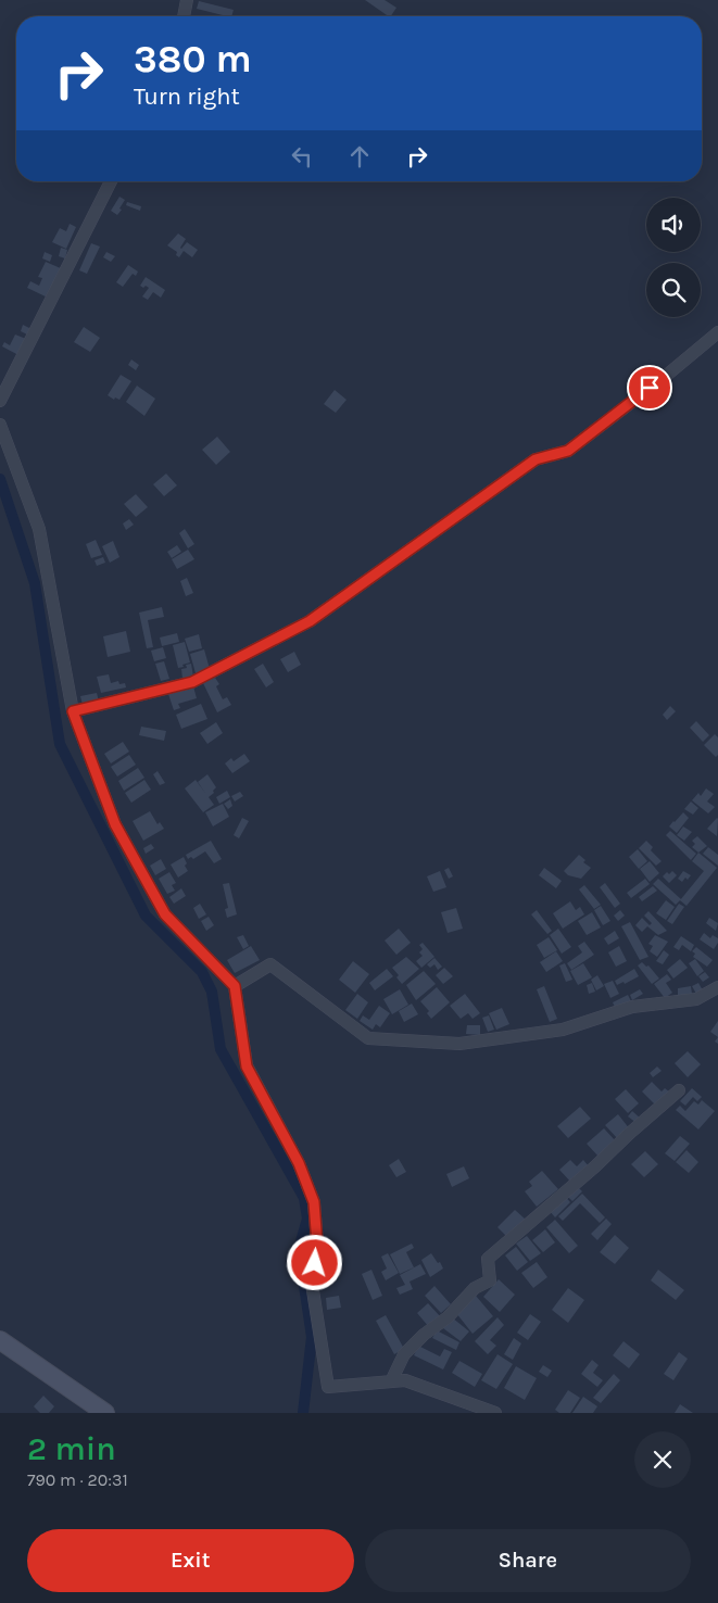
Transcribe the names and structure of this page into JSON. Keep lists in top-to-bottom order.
{
  "page": {
    "turn": ["380 m", "Turn right"],
    "heading": ["2 min", "790 m · 20:31"],
    "buttons": ["Exit", "Share"]
  }
}
